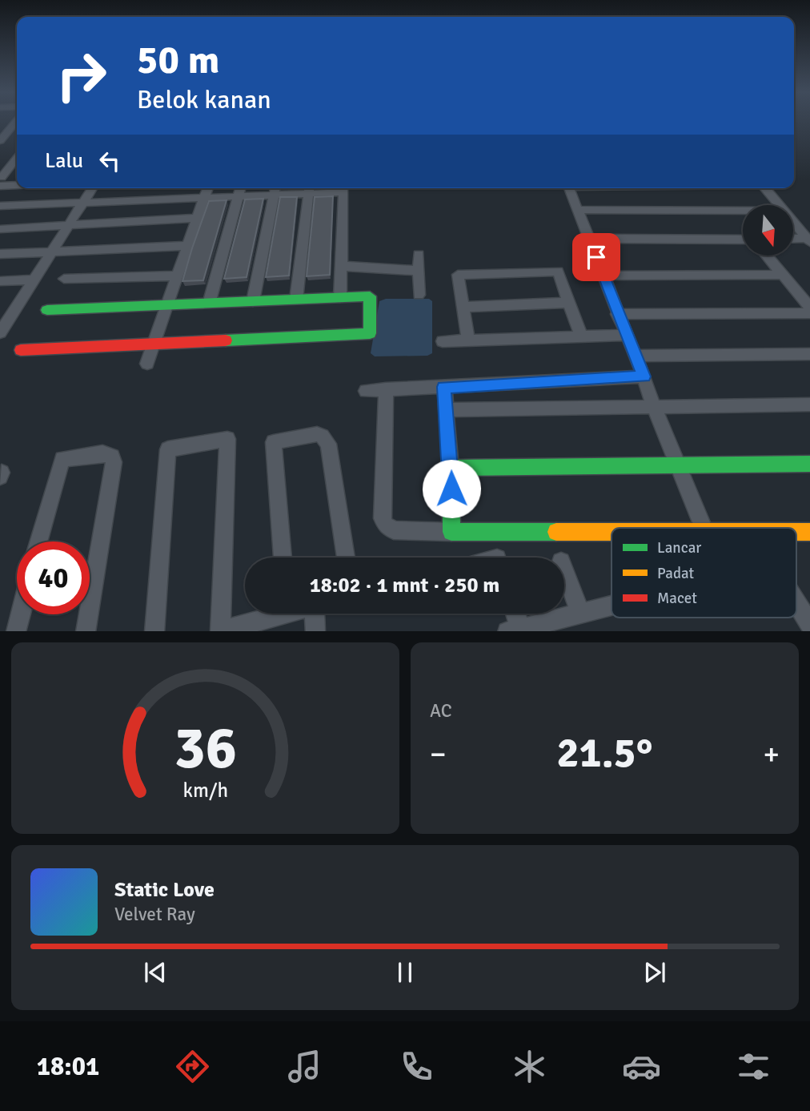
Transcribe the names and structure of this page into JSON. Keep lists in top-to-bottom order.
{
  "legend": ["Lancar", "Padat", "Macet"],
  "north": "bottom",
  "page": {
    "turn": ["50 m", "Belok kanan"],
    "then": "Lalu",
    "limit": "40",
    "trip": "18:02 · 1 mnt · 250 m",
    "tile": "AC",
    "heat": ["−", "21.5°", "+"],
    "song": ["Static Love", "Velvet Ray"],
    "tabs": "18:01",
    "gauge": ["36", "km/h"]
  }
}
